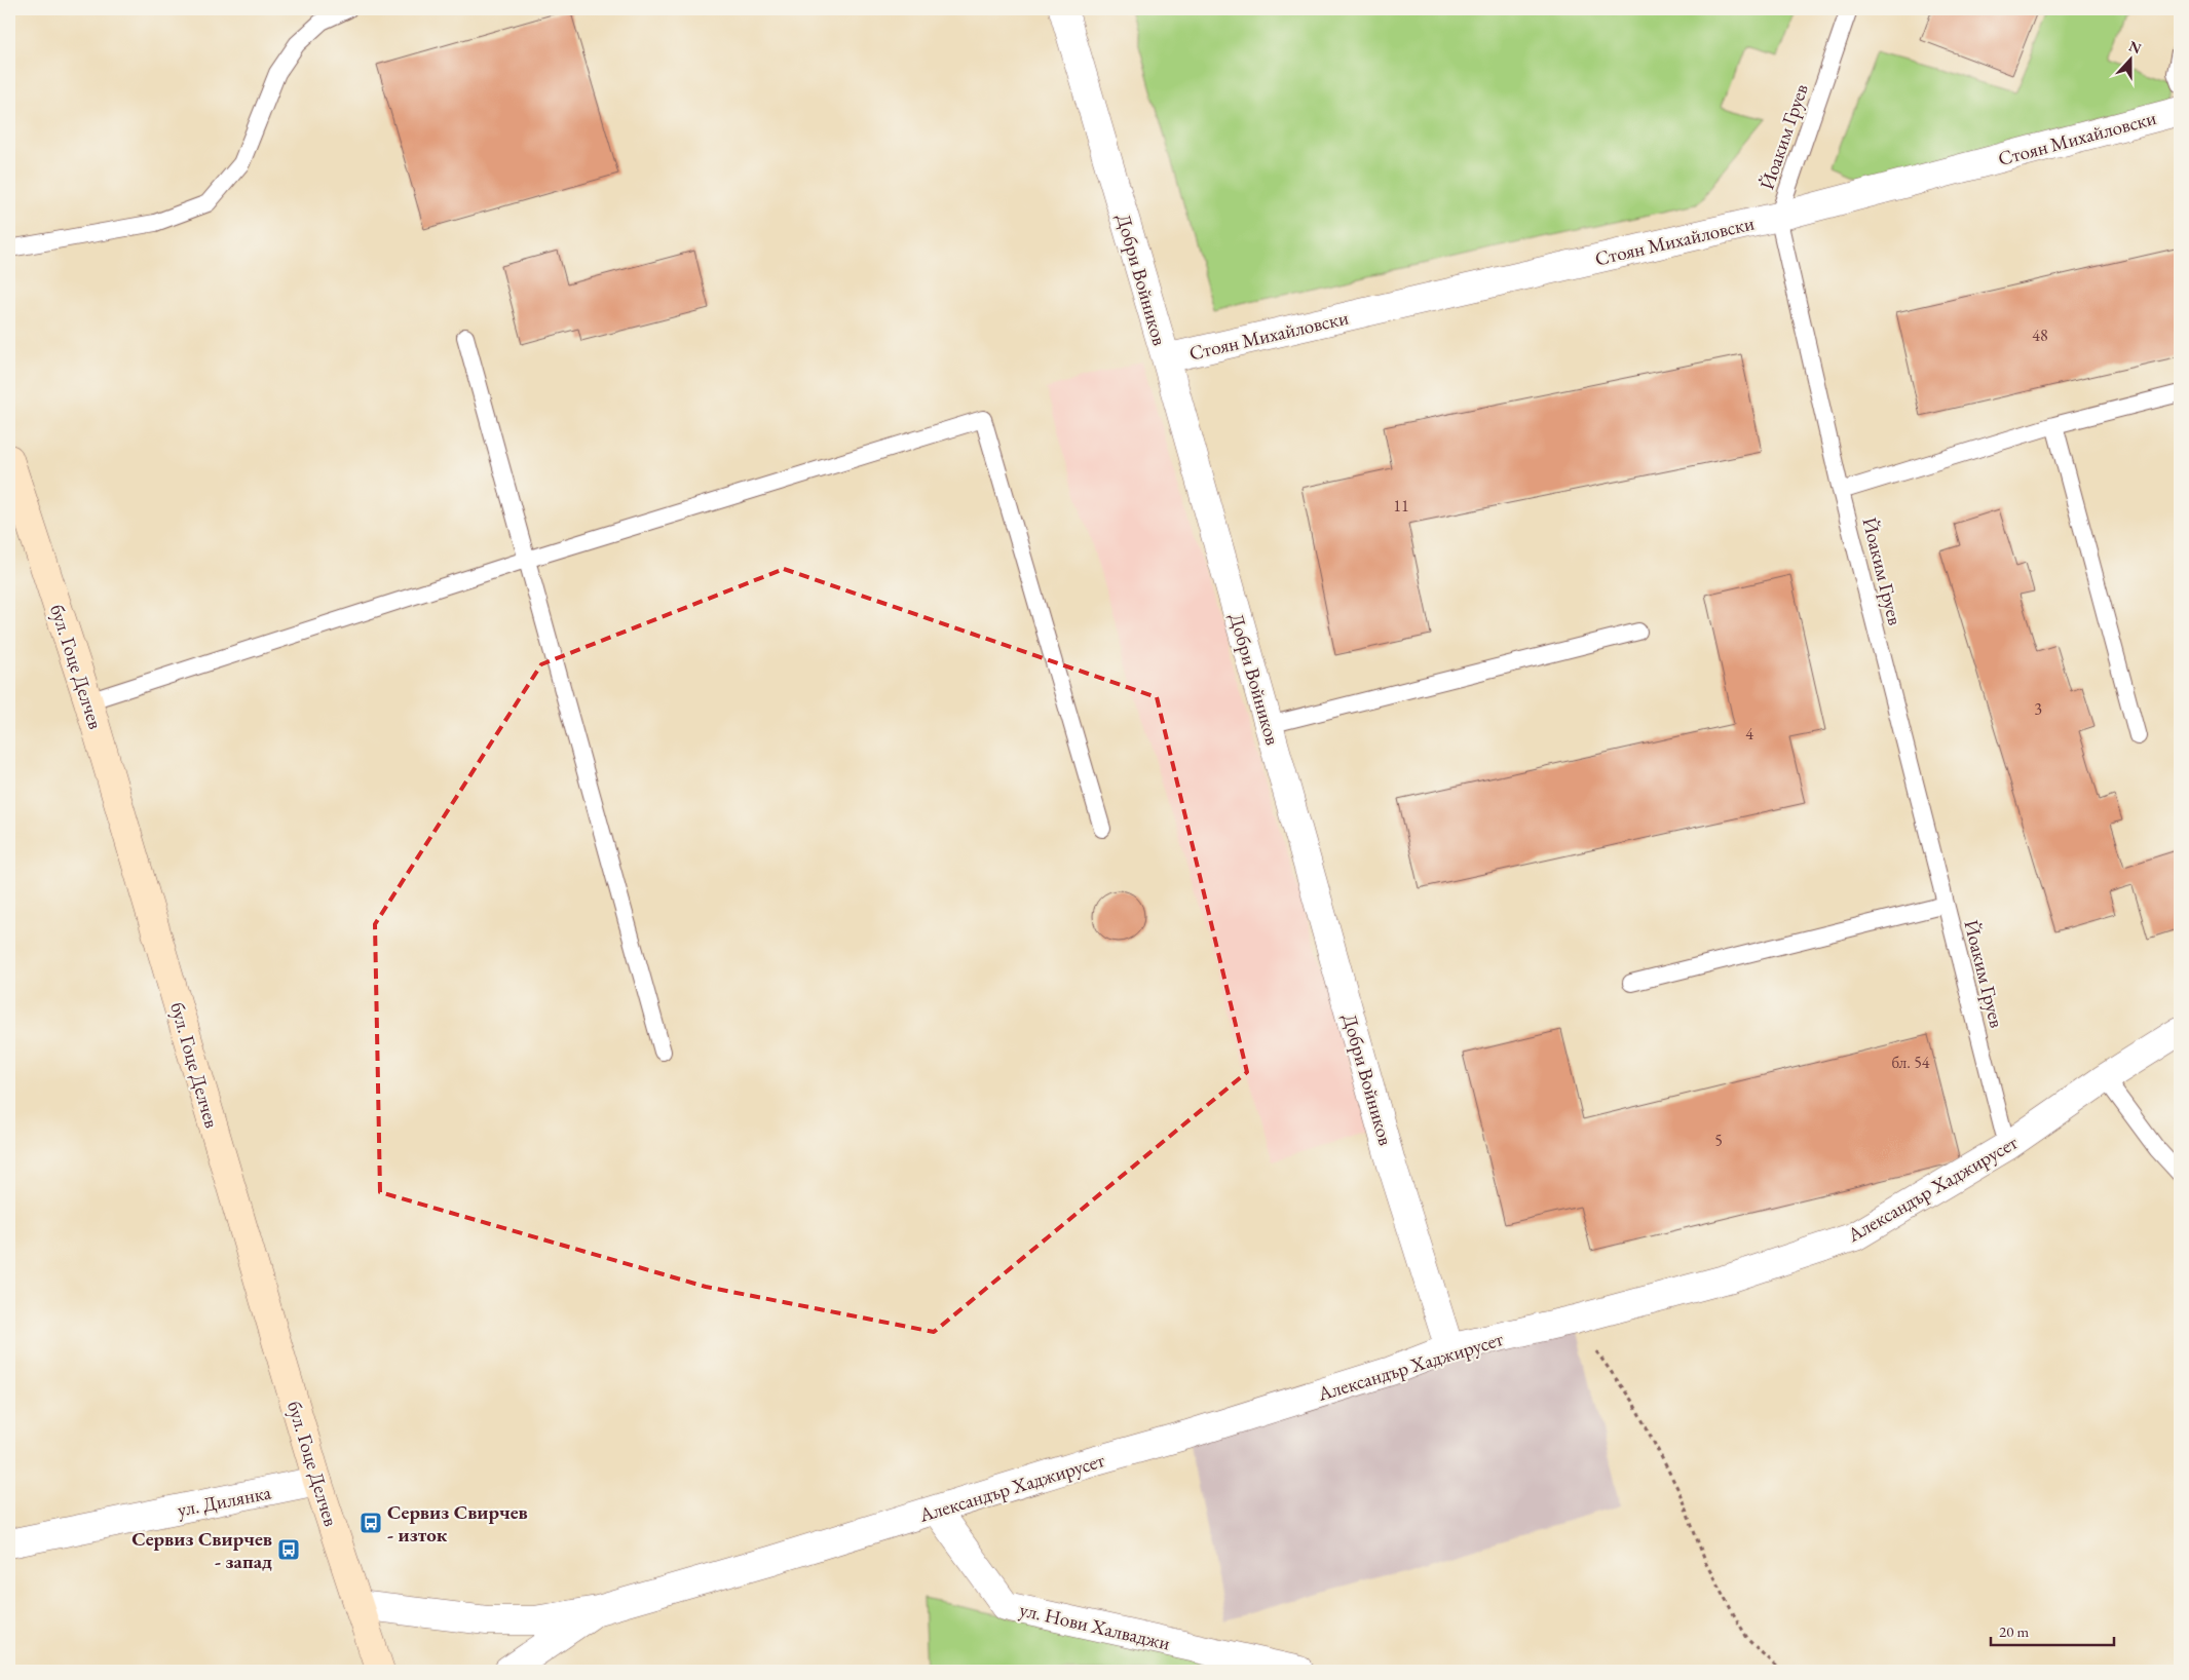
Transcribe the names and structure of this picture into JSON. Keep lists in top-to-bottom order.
{
  "streets": {
    "main road": ["бул. Гоце Делчев"],
    "street": [
      "Стоян Михайловски",
      "Добри Войников",
      "Александър Хаджирусет",
      "ул. Дилянка",
      "ул. Нови Халваджи"
    ],
    "lane": ["Йоаким Груев"]
  },
  "crossings": [
    ["Йоаким Груев", "Стоян Михайловски"],
    ["Йоаким Груев", "Александър Хаджирусет"],
    ["Стоян Михайловски", "Добри Войников"],
    ["Добри Войников", "Александър Хаджирусет"],
    ["бул. Гоце Делчев", "ул. Дилянка"],
    ["Александър Хаджирусет", "ул. Нови Халваджи"]
  ],
  "places": {
    "bus stop": ["Сервиз Свирчев - изток", "Сервиз Свирчев - запад"]
  },
  "house_numbers": [
    "48",
    "11",
    "3",
    "4",
    "бл. 54",
    "5"
  ],
  "scale_bar": "20 m",
  "north": "top"
}
